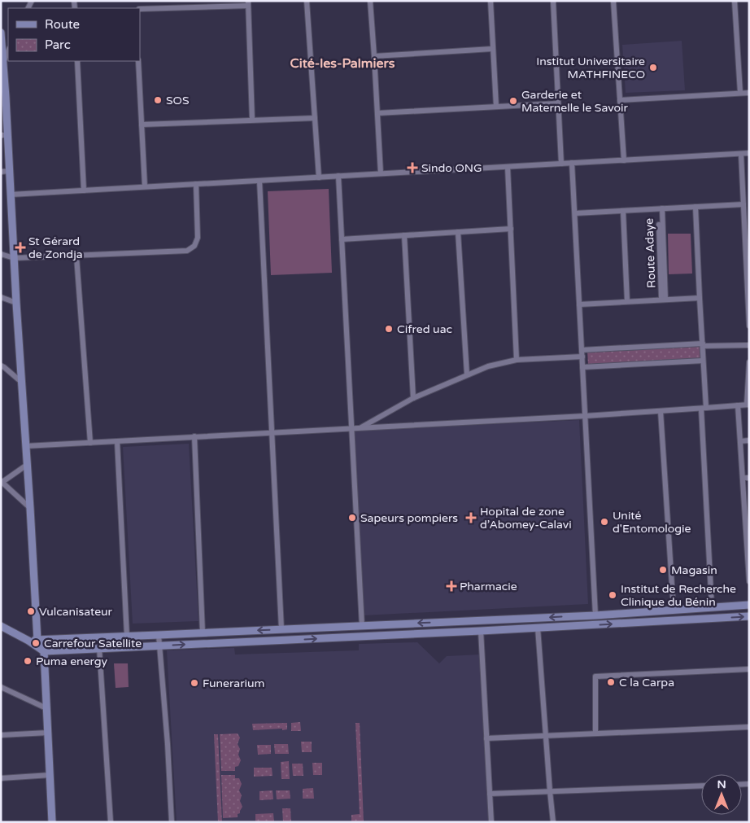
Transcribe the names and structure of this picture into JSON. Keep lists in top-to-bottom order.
{
  "districts": ["Cité-les-Palmiers"],
  "places": {
    "other": [
      "Institut Universitaire MATHFINECO",
      "SOS",
      "Garderie et Maternelle le Savoir",
      "Cifred uac",
      "Sapeurs pompiers",
      "Unité d'Entomologie",
      "Magasin",
      "Institut de Recherche Clinique du Bénin",
      "Vulcanisateur",
      "Carrefour Satellite",
      "Puma energy",
      "C la Carpa",
      "Funerarium"
    ],
    "health": [
      "Sindo ONG",
      "St Gérard de Zondja",
      "Hopital de zone d’Abomey-Calavi",
      "Pharmacie"
    ]
  },
  "legend": ["Route", "Parc"],
  "north": "top"
}
